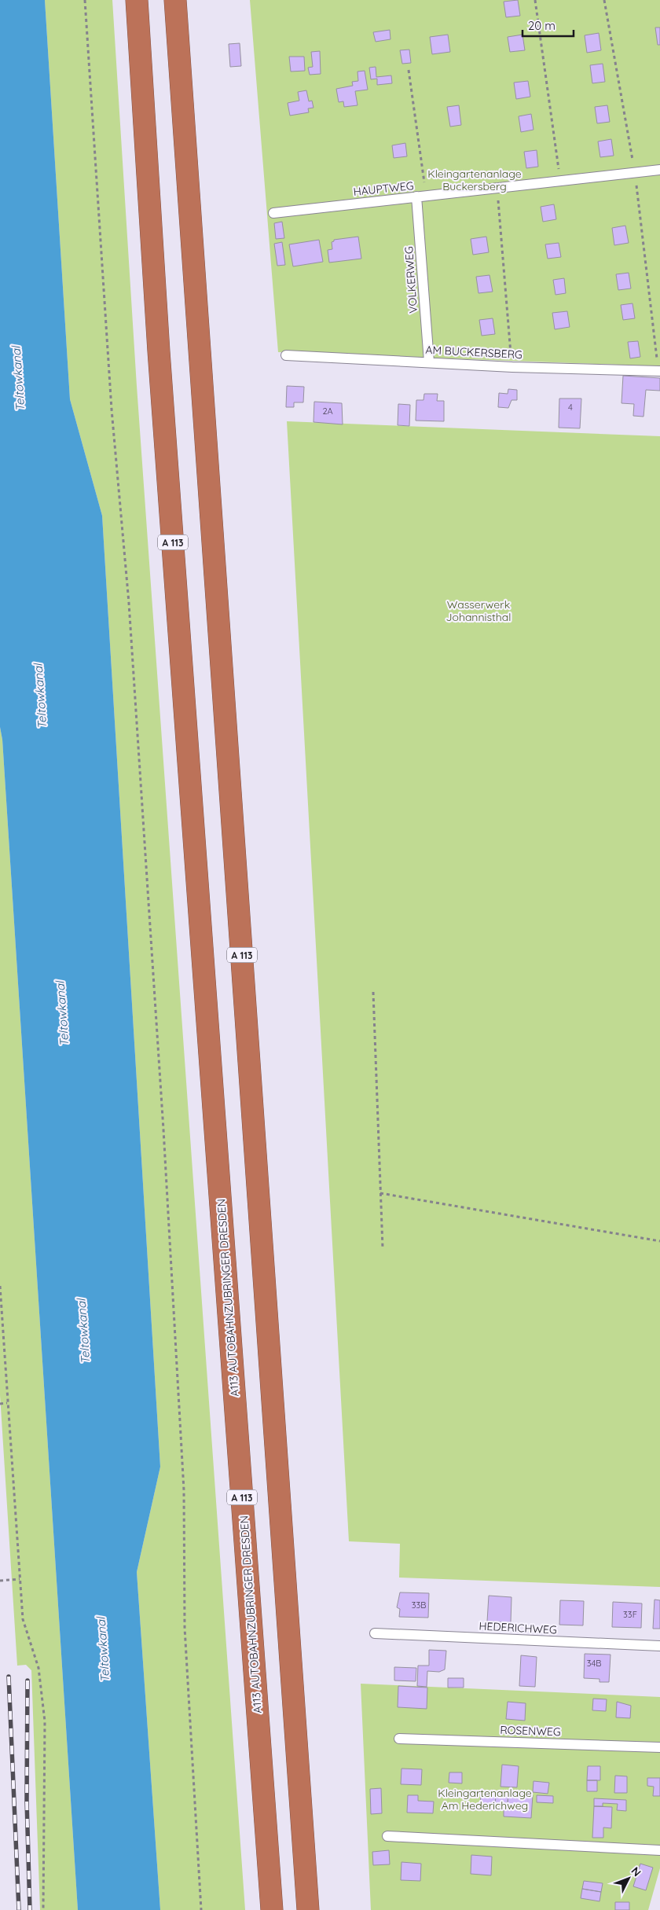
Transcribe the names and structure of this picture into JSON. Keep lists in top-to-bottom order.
{
  "streets": {
    "highway": ["A 113", "A113 AUTOBAHNZUBRINGER DRESDEN"],
    "lane": [
      "HAUPTWEG",
      "VOLKERWEG",
      "AM BUCKERSBERG",
      "HEDERICHWEG",
      "ROSENWEG"
    ]
  },
  "crossings": [
    ["HAUPTWEG", "VOLKERWEG"],
    ["VOLKERWEG", "AM BUCKERSBERG"]
  ],
  "water": ["Teltowkanal"],
  "parks": ["Kleingartenanlage Buckersberg", "Wasserwerk Johannisthal", "Kleingartenanlage Am Hederichweg"],
  "house_numbers": [
    "4",
    "2A",
    "33B",
    "33F",
    "34B"
  ],
  "scale_bar": "20 m",
  "north": "top right"
}
